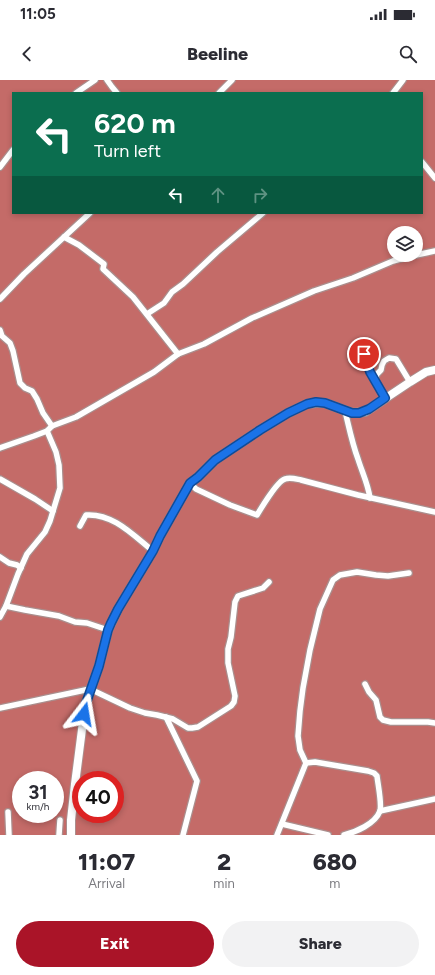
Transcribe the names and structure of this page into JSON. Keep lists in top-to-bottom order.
{
  "page": {
    "status": "11:05",
    "header": "Beeline",
    "turn": ["620 m", "Turn left"],
    "speed": "31 km/h",
    "limit": "40",
    "eta": [
      "11:07",
      "Arrival",
      "2",
      "min",
      "680",
      "m"
    ],
    "buttons": ["Exit", "Share"]
  }
}
